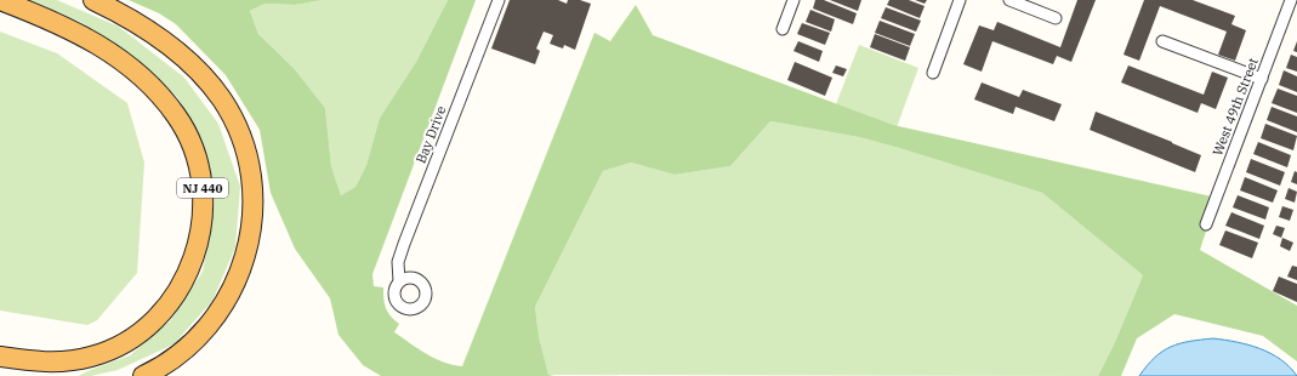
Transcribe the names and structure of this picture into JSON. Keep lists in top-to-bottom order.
{
  "streets": {
    "highway": ["NJ 440"],
    "street": ["West 49th Street", "Bay Drive"]
  }
}
